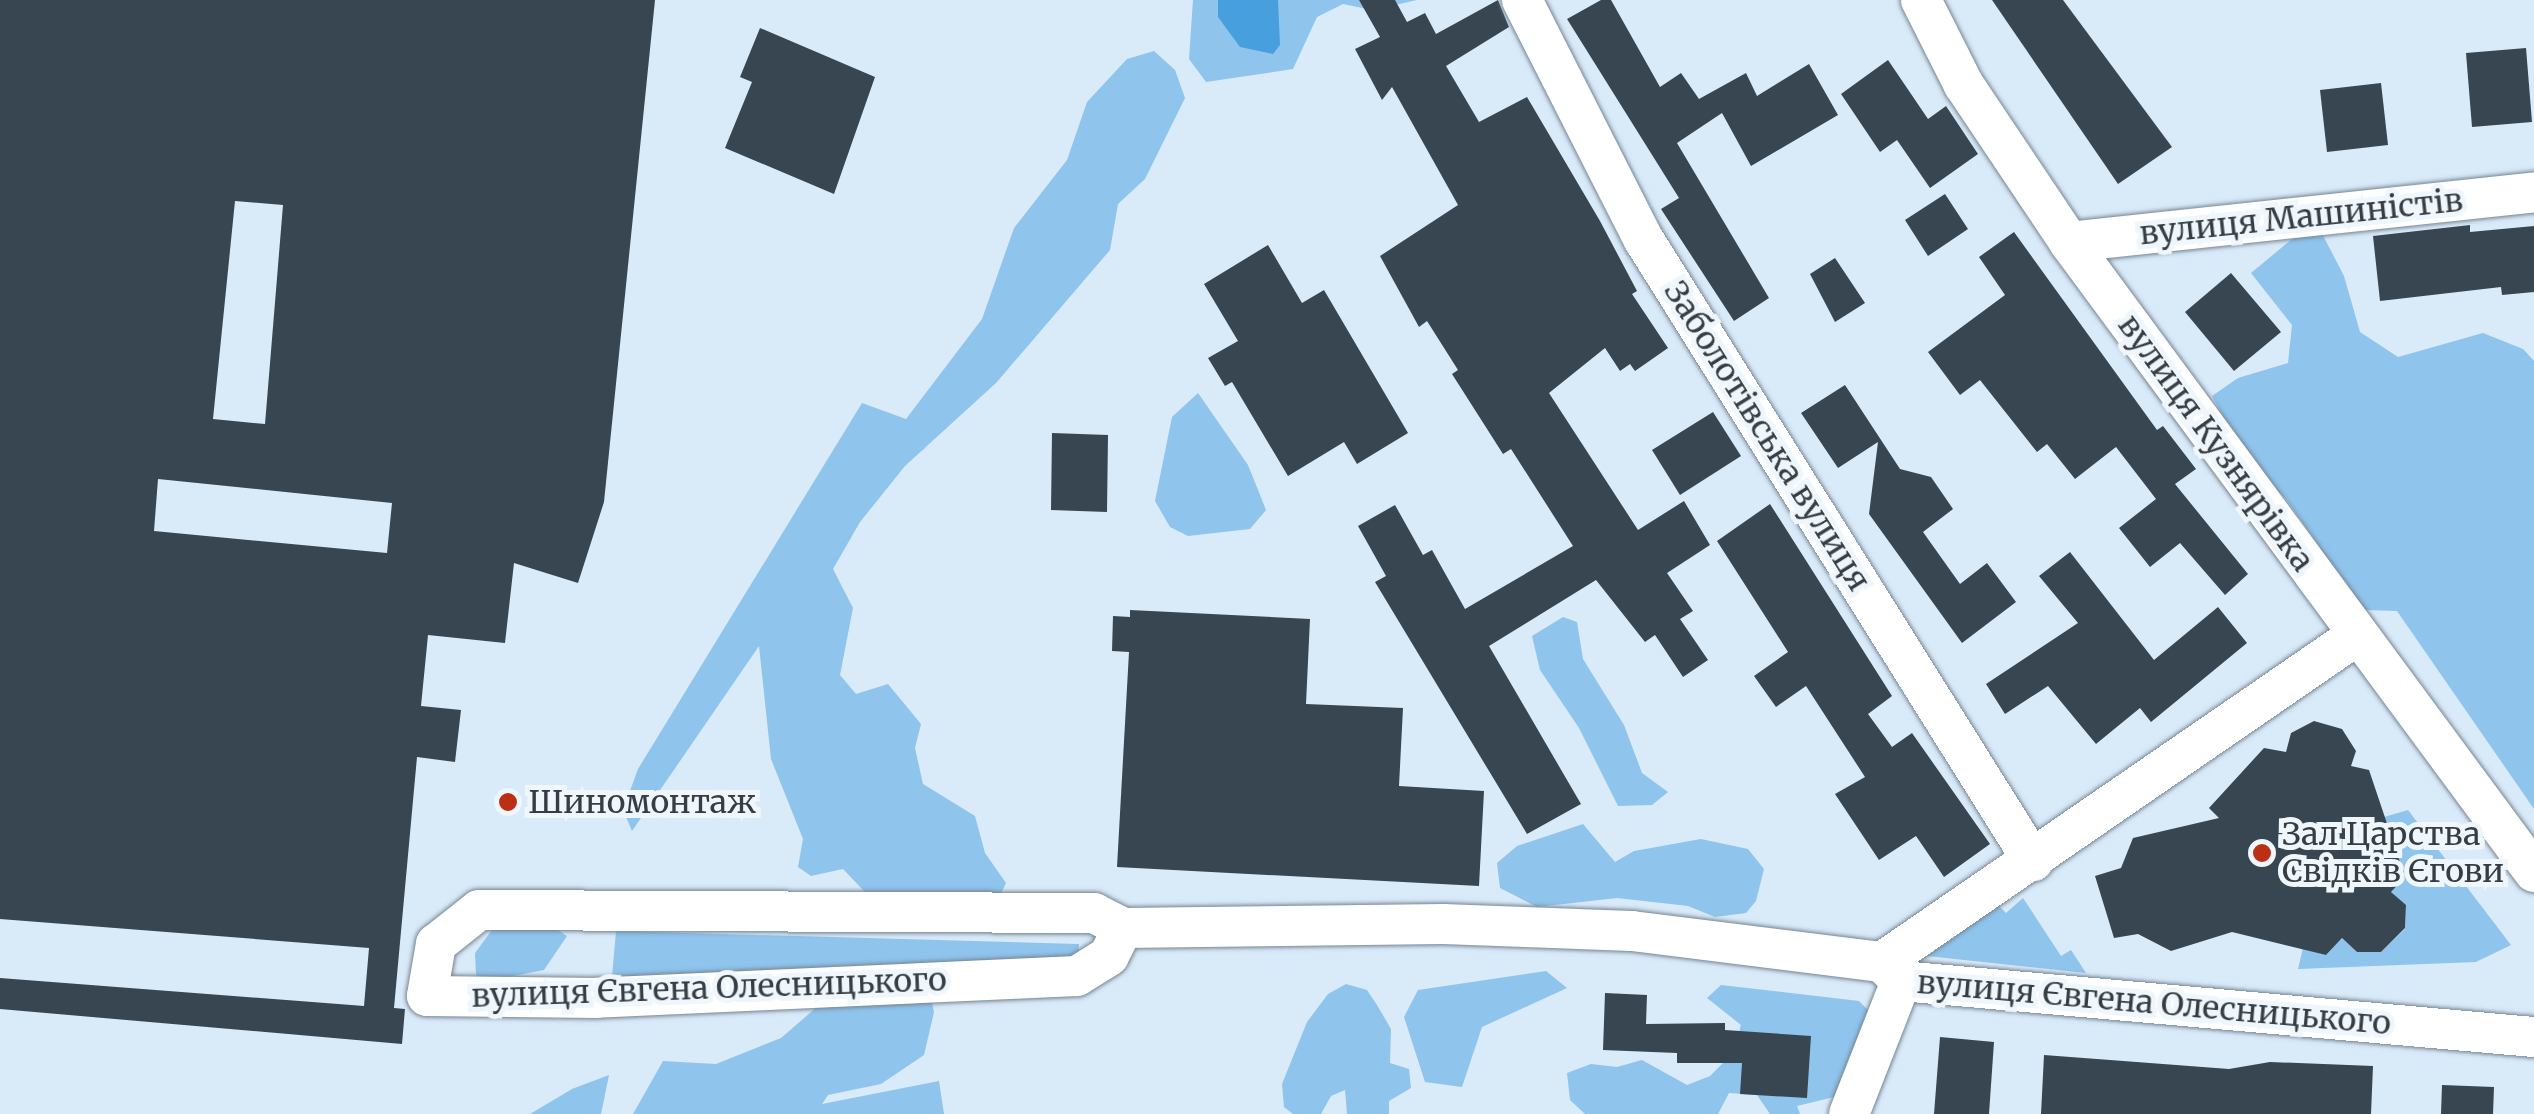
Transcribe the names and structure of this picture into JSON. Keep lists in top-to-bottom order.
{
  "streets": {
    "street": [
      "вулиця Машиністів",
      "Заболотівська вулиця",
      "вулиця Кузнярівка",
      "вулиця Євгена Олесницького"
    ]
  },
  "crossings": [
    ["вулиця Машиністів", "вулиця Кузнярівка"]
  ],
  "places": ["Шиномонтаж", "Зал Царства Свідків Єгови"]
}
